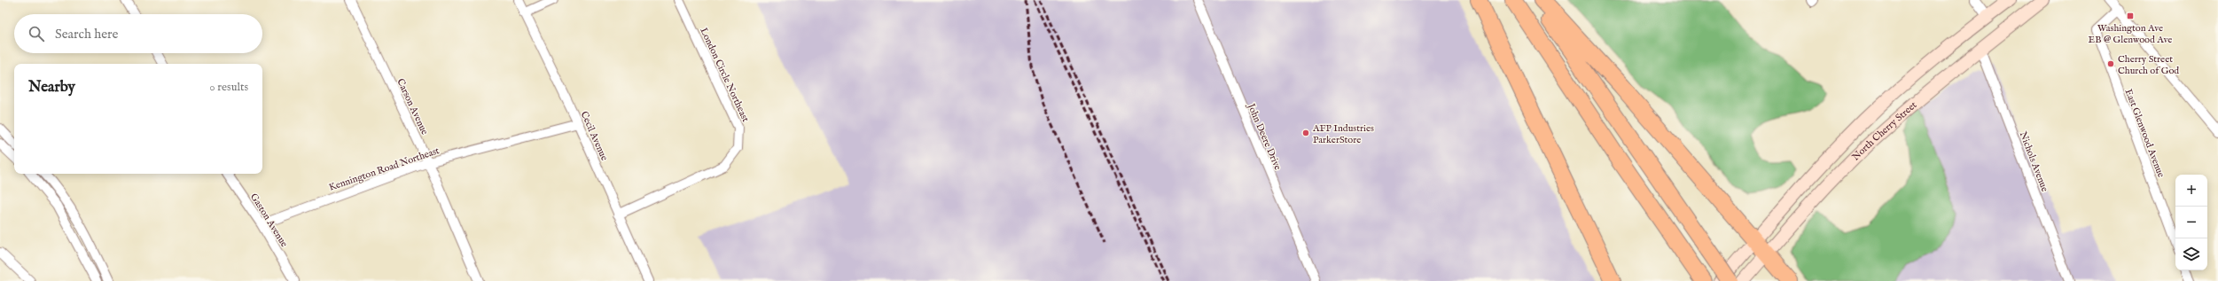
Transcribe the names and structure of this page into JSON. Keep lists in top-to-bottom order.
{
  "streets": {
    "main road": ["North Cherry Street"],
    "street": [
      "London Circle Northeast",
      "Carson Avenue",
      "East Glenwood Avenue",
      "Cecil Avenue",
      "John Deere Drive",
      "Nichols Avenue",
      "Kennington Road Northeast",
      "Gaston Avenue"
    ]
  },
  "crossings": [
    ["London Circle Northeast", "Cecil Avenue"],
    ["Carson Avenue", "Kennington Road Northeast"],
    ["North Cherry Street", "Nichols Avenue"],
    ["Cecil Avenue", "Kennington Road Northeast"],
    ["Kennington Road Northeast", "Gaston Avenue"]
  ],
  "places": {
    "transit": ["Washington Ave EB @ Glenwood Ave"],
    "other": ["Cherry Street Church of God", "AFP Industries ParkerStore"]
  },
  "page": {
    "search": "Search here",
    "heading": ["Nearby", "0 results"],
    "map_buttons": ["+", "−"]
  }
}
